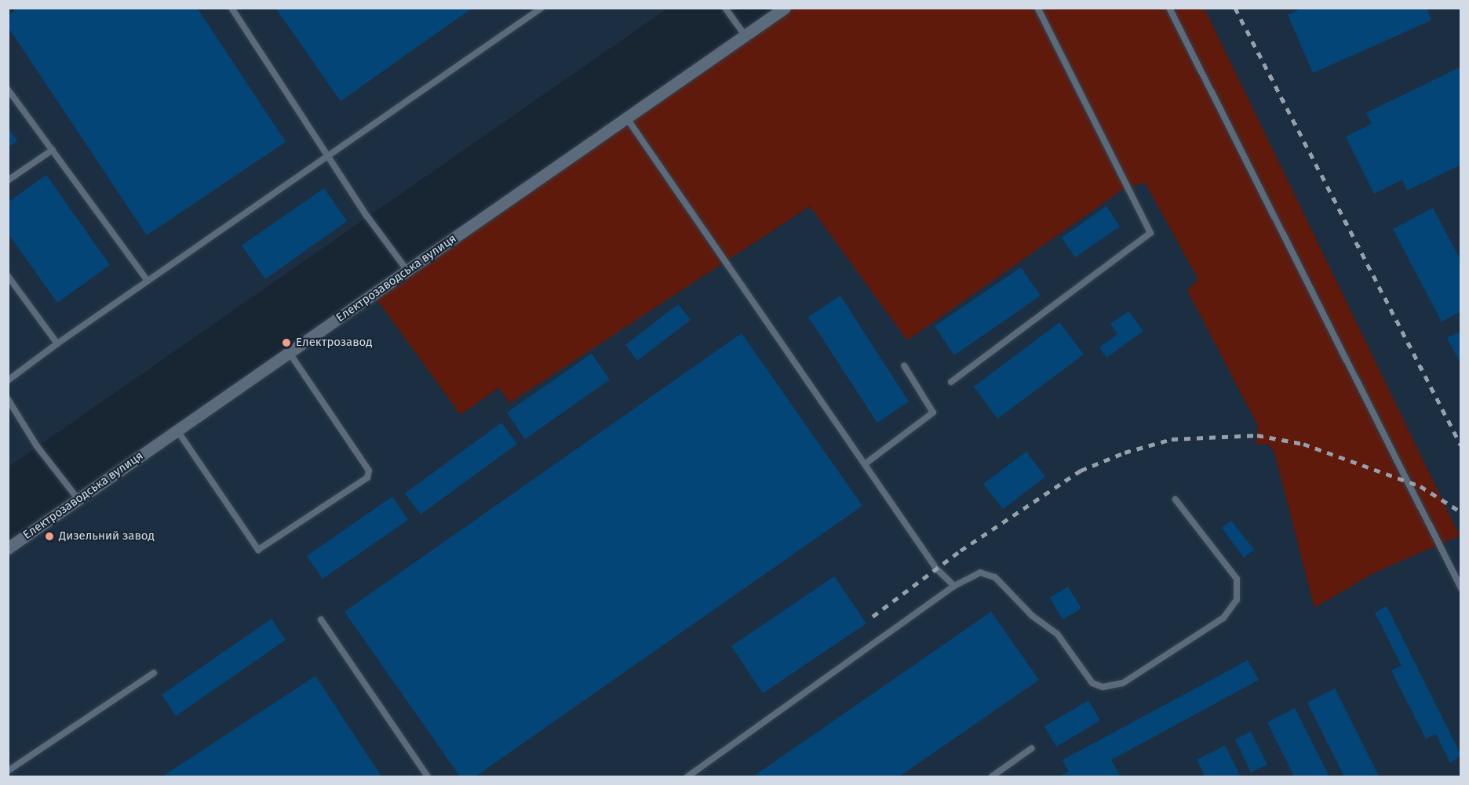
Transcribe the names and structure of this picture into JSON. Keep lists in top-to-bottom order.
{
  "streets": {
    "main road": ["Електрозаводська вулиця"]
  },
  "places": ["Електрозавод", "Дизельний завод"]
}
